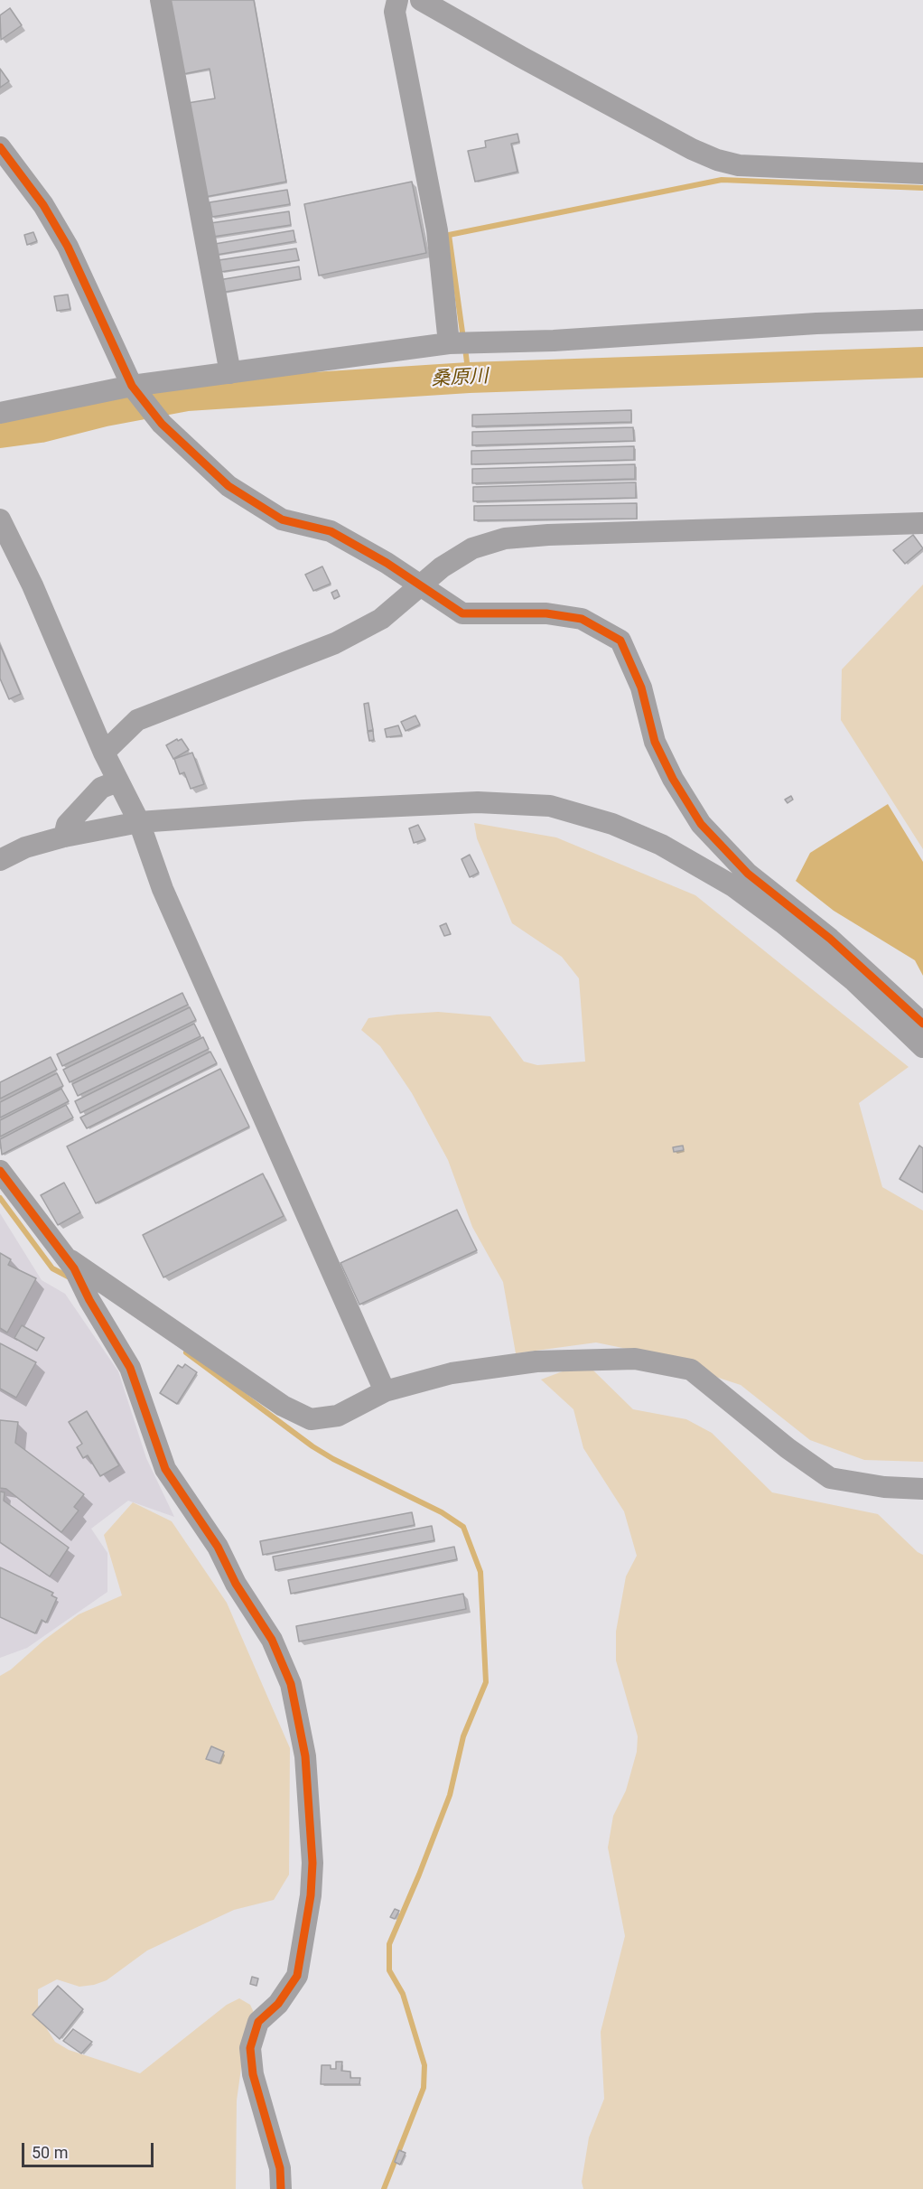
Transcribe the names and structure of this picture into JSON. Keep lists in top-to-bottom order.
{
  "water": ["桑原川"],
  "scale_bar": "50 m"
}
